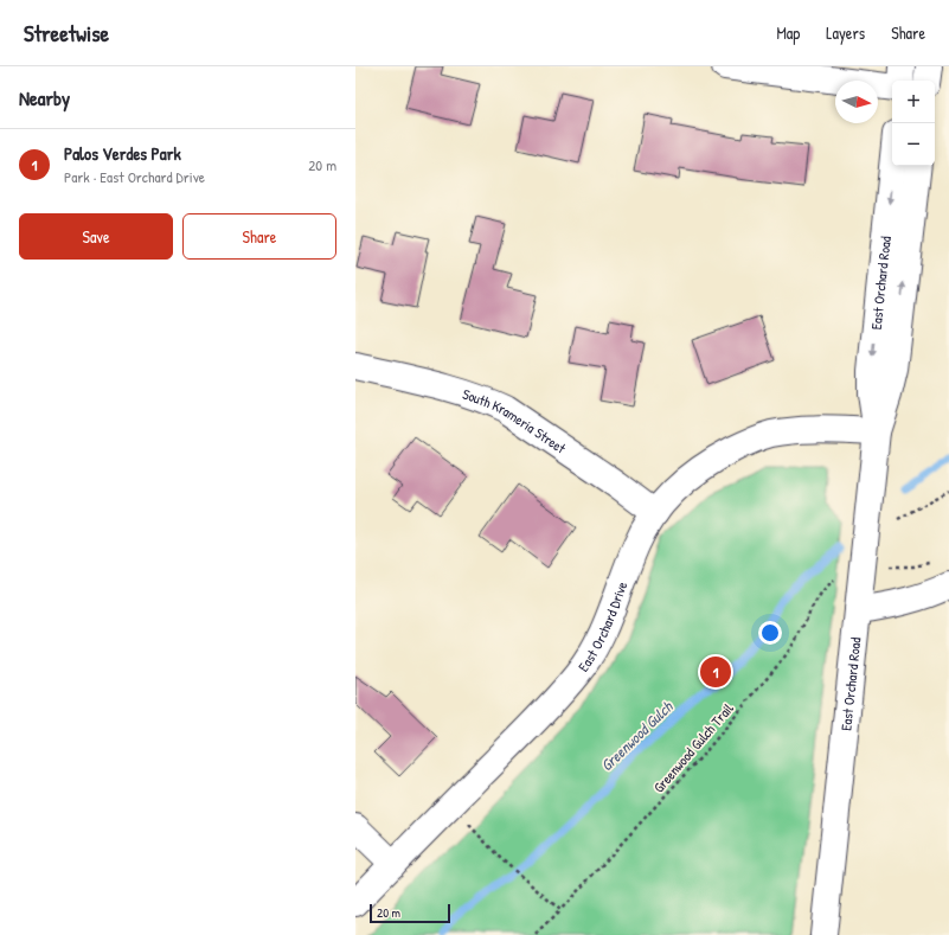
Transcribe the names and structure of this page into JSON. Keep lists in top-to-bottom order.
{
  "streets": {
    "street": ["East Orchard Road", "South Krameria Street", "East Orchard Drive"],
    "path": ["Greenwood Gulch Trail"]
  },
  "crossings": [
    ["East Orchard Road", "East Orchard Drive"],
    ["South Krameria Street", "East Orchard Drive"]
  ],
  "water": ["Greenwood Gulch"],
  "scale_bar": "20 m",
  "north": "right",
  "page": {
    "header": "Streetwise",
    "nav": ["Map", "Layers", "Share"],
    "heading": "Nearby",
    "map_buttons": ["+", "−"],
    "list": [
      {
        "mark": "1",
        "name": "Palos Verdes Park",
        "note": "Park · East Orchard Drive",
        "value": "20 m"
      }
    ],
    "buttons": ["Save", "Share"],
    "pins": "1",
    "scale": "20 m"
  }
}
